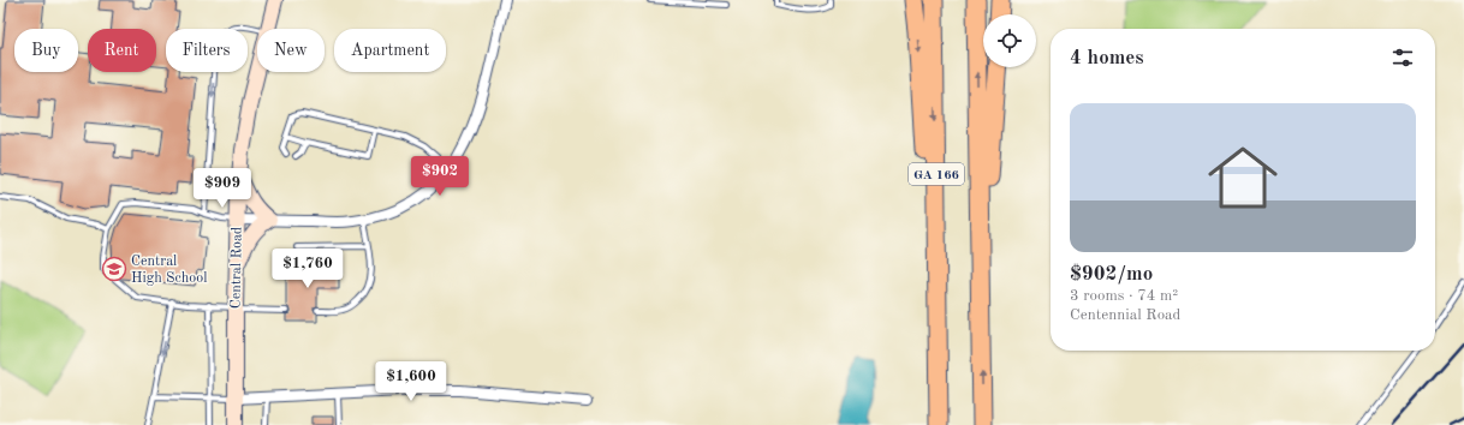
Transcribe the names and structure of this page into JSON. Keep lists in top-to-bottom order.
{
  "streets": {
    "highway": ["GA 166"],
    "street": ["Central Road"]
  },
  "places": {
    "school or university": ["Central High School"]
  },
  "page": {
    "chip": [
      "Buy",
      "Rent",
      "Filters",
      "New",
      "Apartment"
    ],
    "heading": "4 homes",
    "list": [
      {
        "name": "$902/mo",
        "note": "3 rooms · 74 m² · Centennial Road"
      }
    ],
    "price": [
      "$902",
      "$909",
      "$1,760",
      "$1,600"
    ]
  }
}
